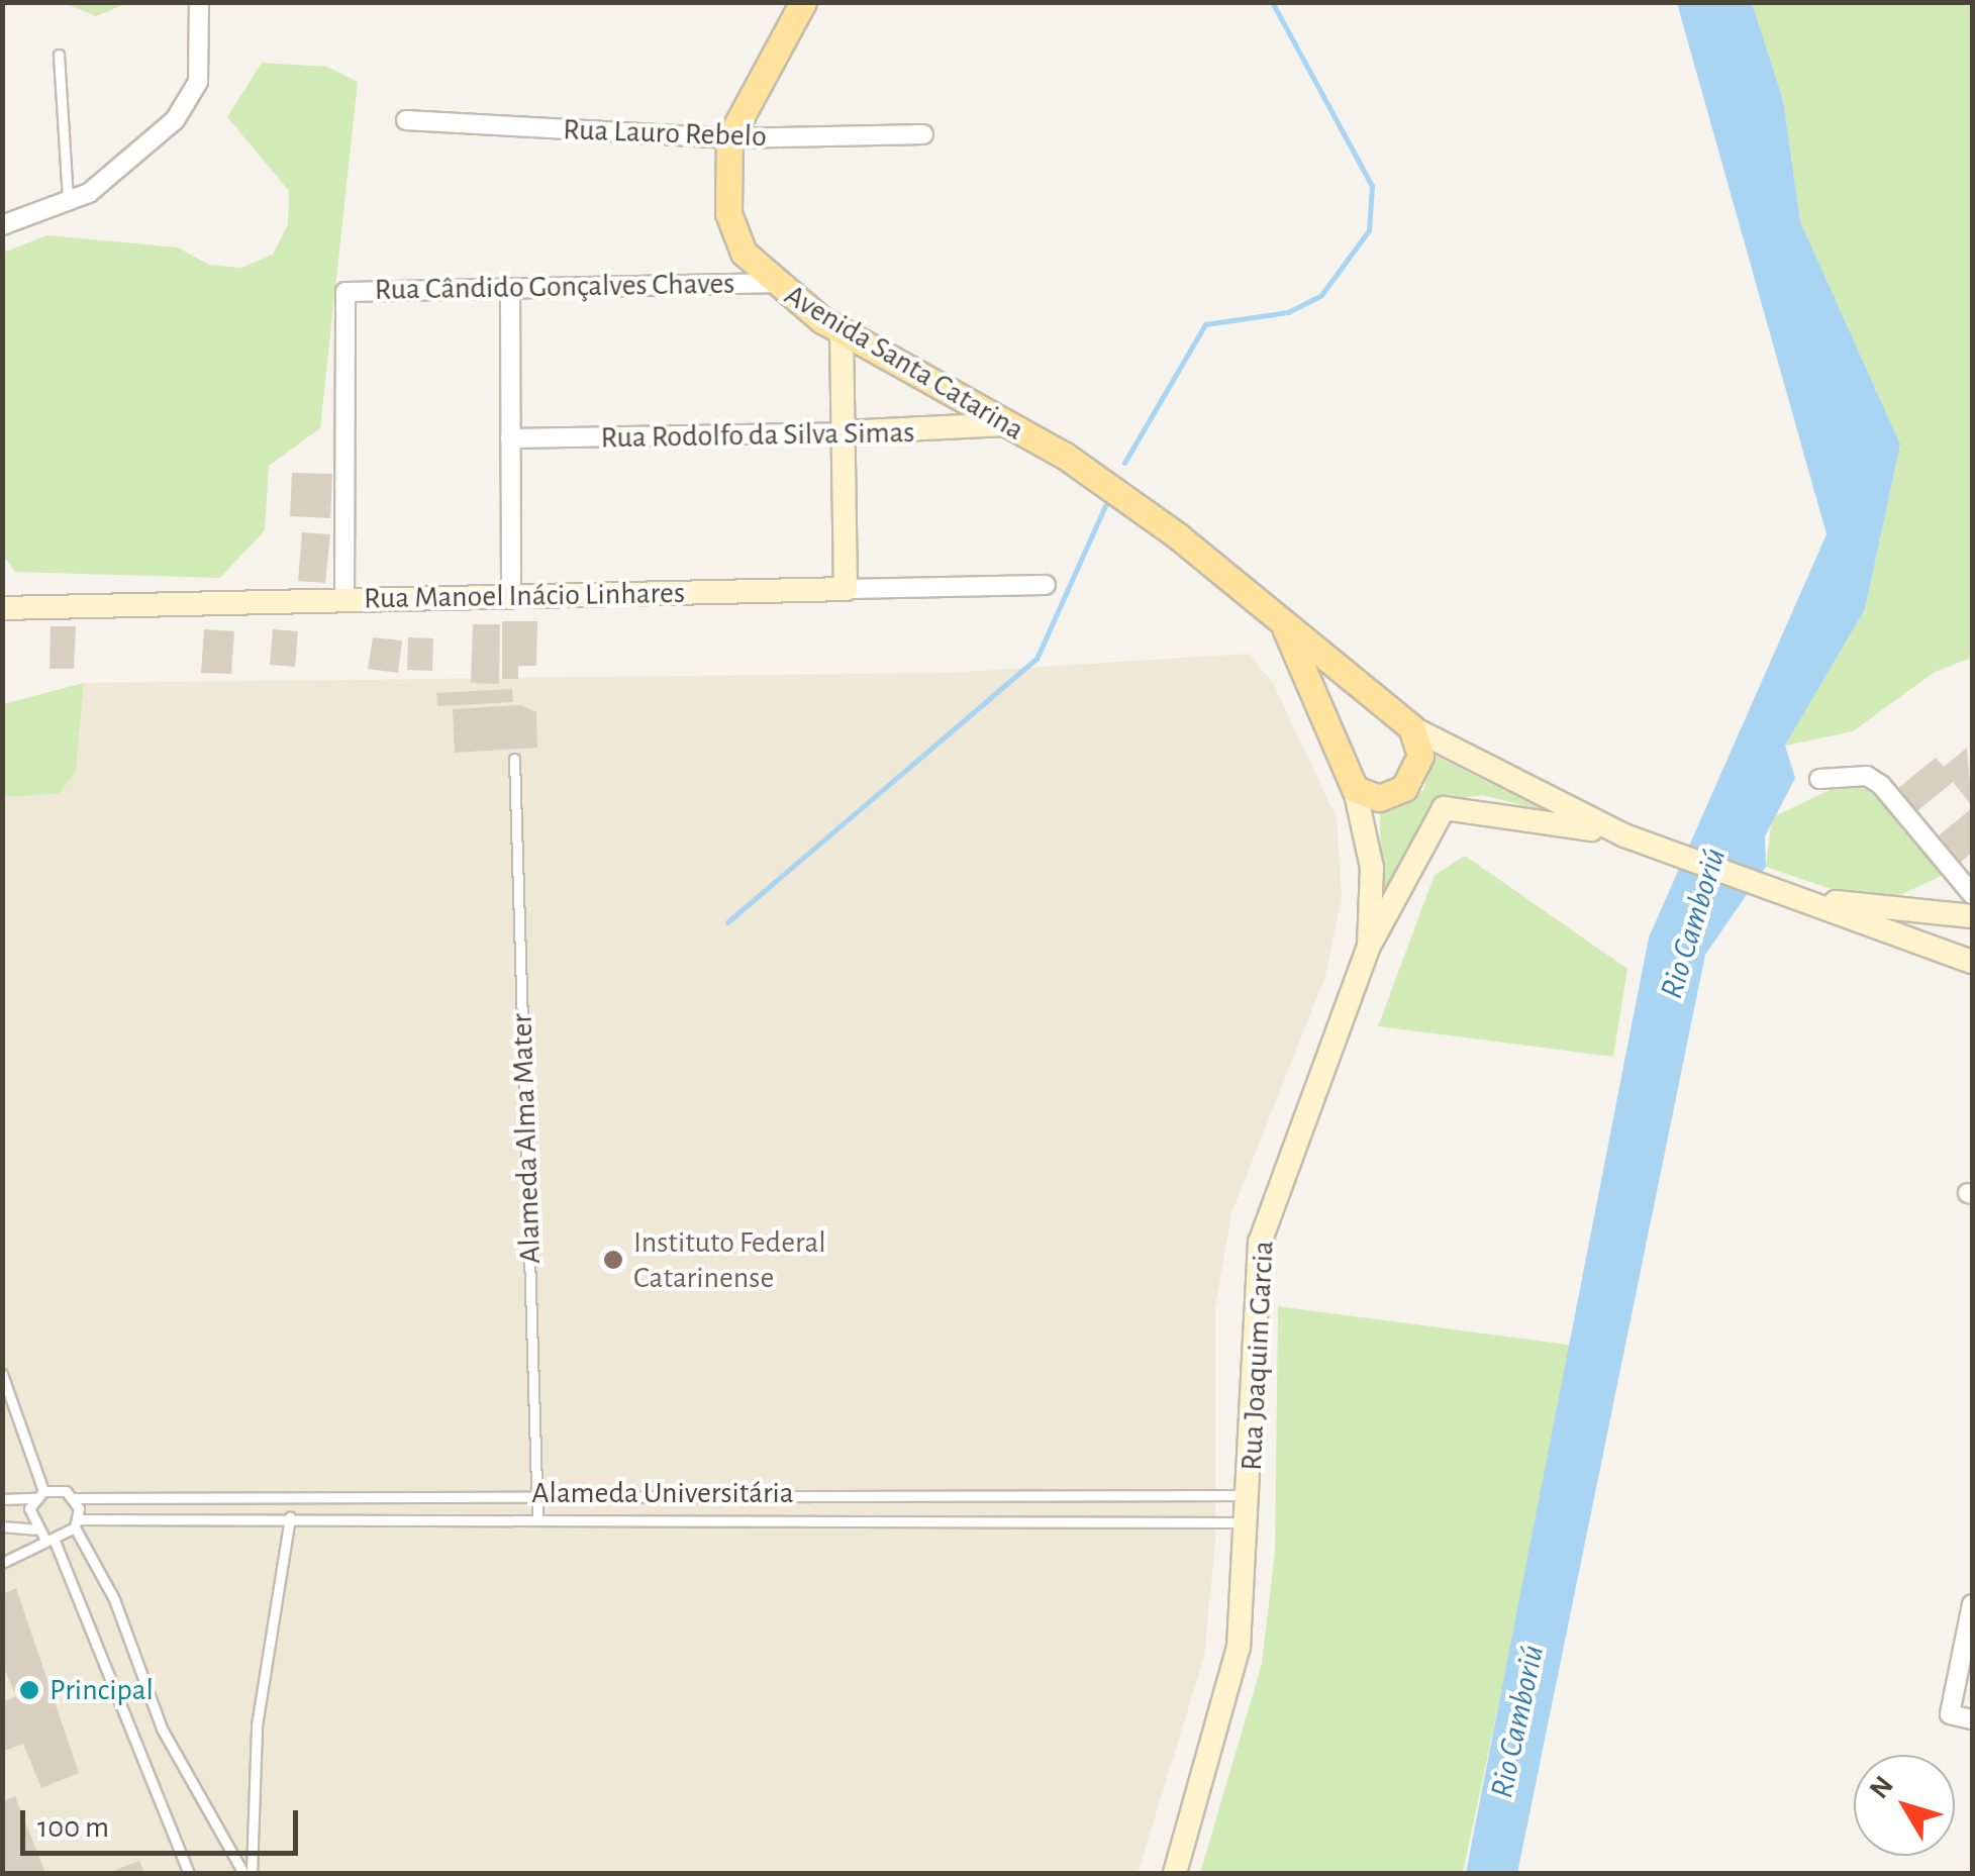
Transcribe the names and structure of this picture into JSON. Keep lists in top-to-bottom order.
{
  "streets": {
    "main road": [
      "Avenida Santa Catarina",
      "Rua Rodolfo da Silva Simas",
      "Rua Manoel Inácio Linhares",
      "Rua Joaquim Garcia"
    ],
    "street": ["Rua Lauro Rebelo", "Rua Cândido Gonçalves Chaves"],
    "lane": ["Alameda Alma Mater", "Alameda Universitária"]
  },
  "crossings": [
    ["Rua Lauro Rebelo", "Avenida Santa Catarina"],
    ["Rua Cândido Gonçalves Chaves", "Avenida Santa Catarina"],
    ["Rua Cândido Gonçalves Chaves", "Rua Manoel Inácio Linhares"],
    ["Avenida Santa Catarina", "Rua Rodolfo da Silva Simas"],
    ["Avenida Santa Catarina", "Rua Joaquim Garcia"],
    ["Alameda Alma Mater", "Alameda Universitária"],
    ["Rua Joaquim Garcia", "Alameda Universitária"]
  ],
  "water": ["Rio Camboriú"],
  "places": ["Instituto Federal Catarinense", "Principal"],
  "scale_bar": "100 m",
  "north": "top left"
}
